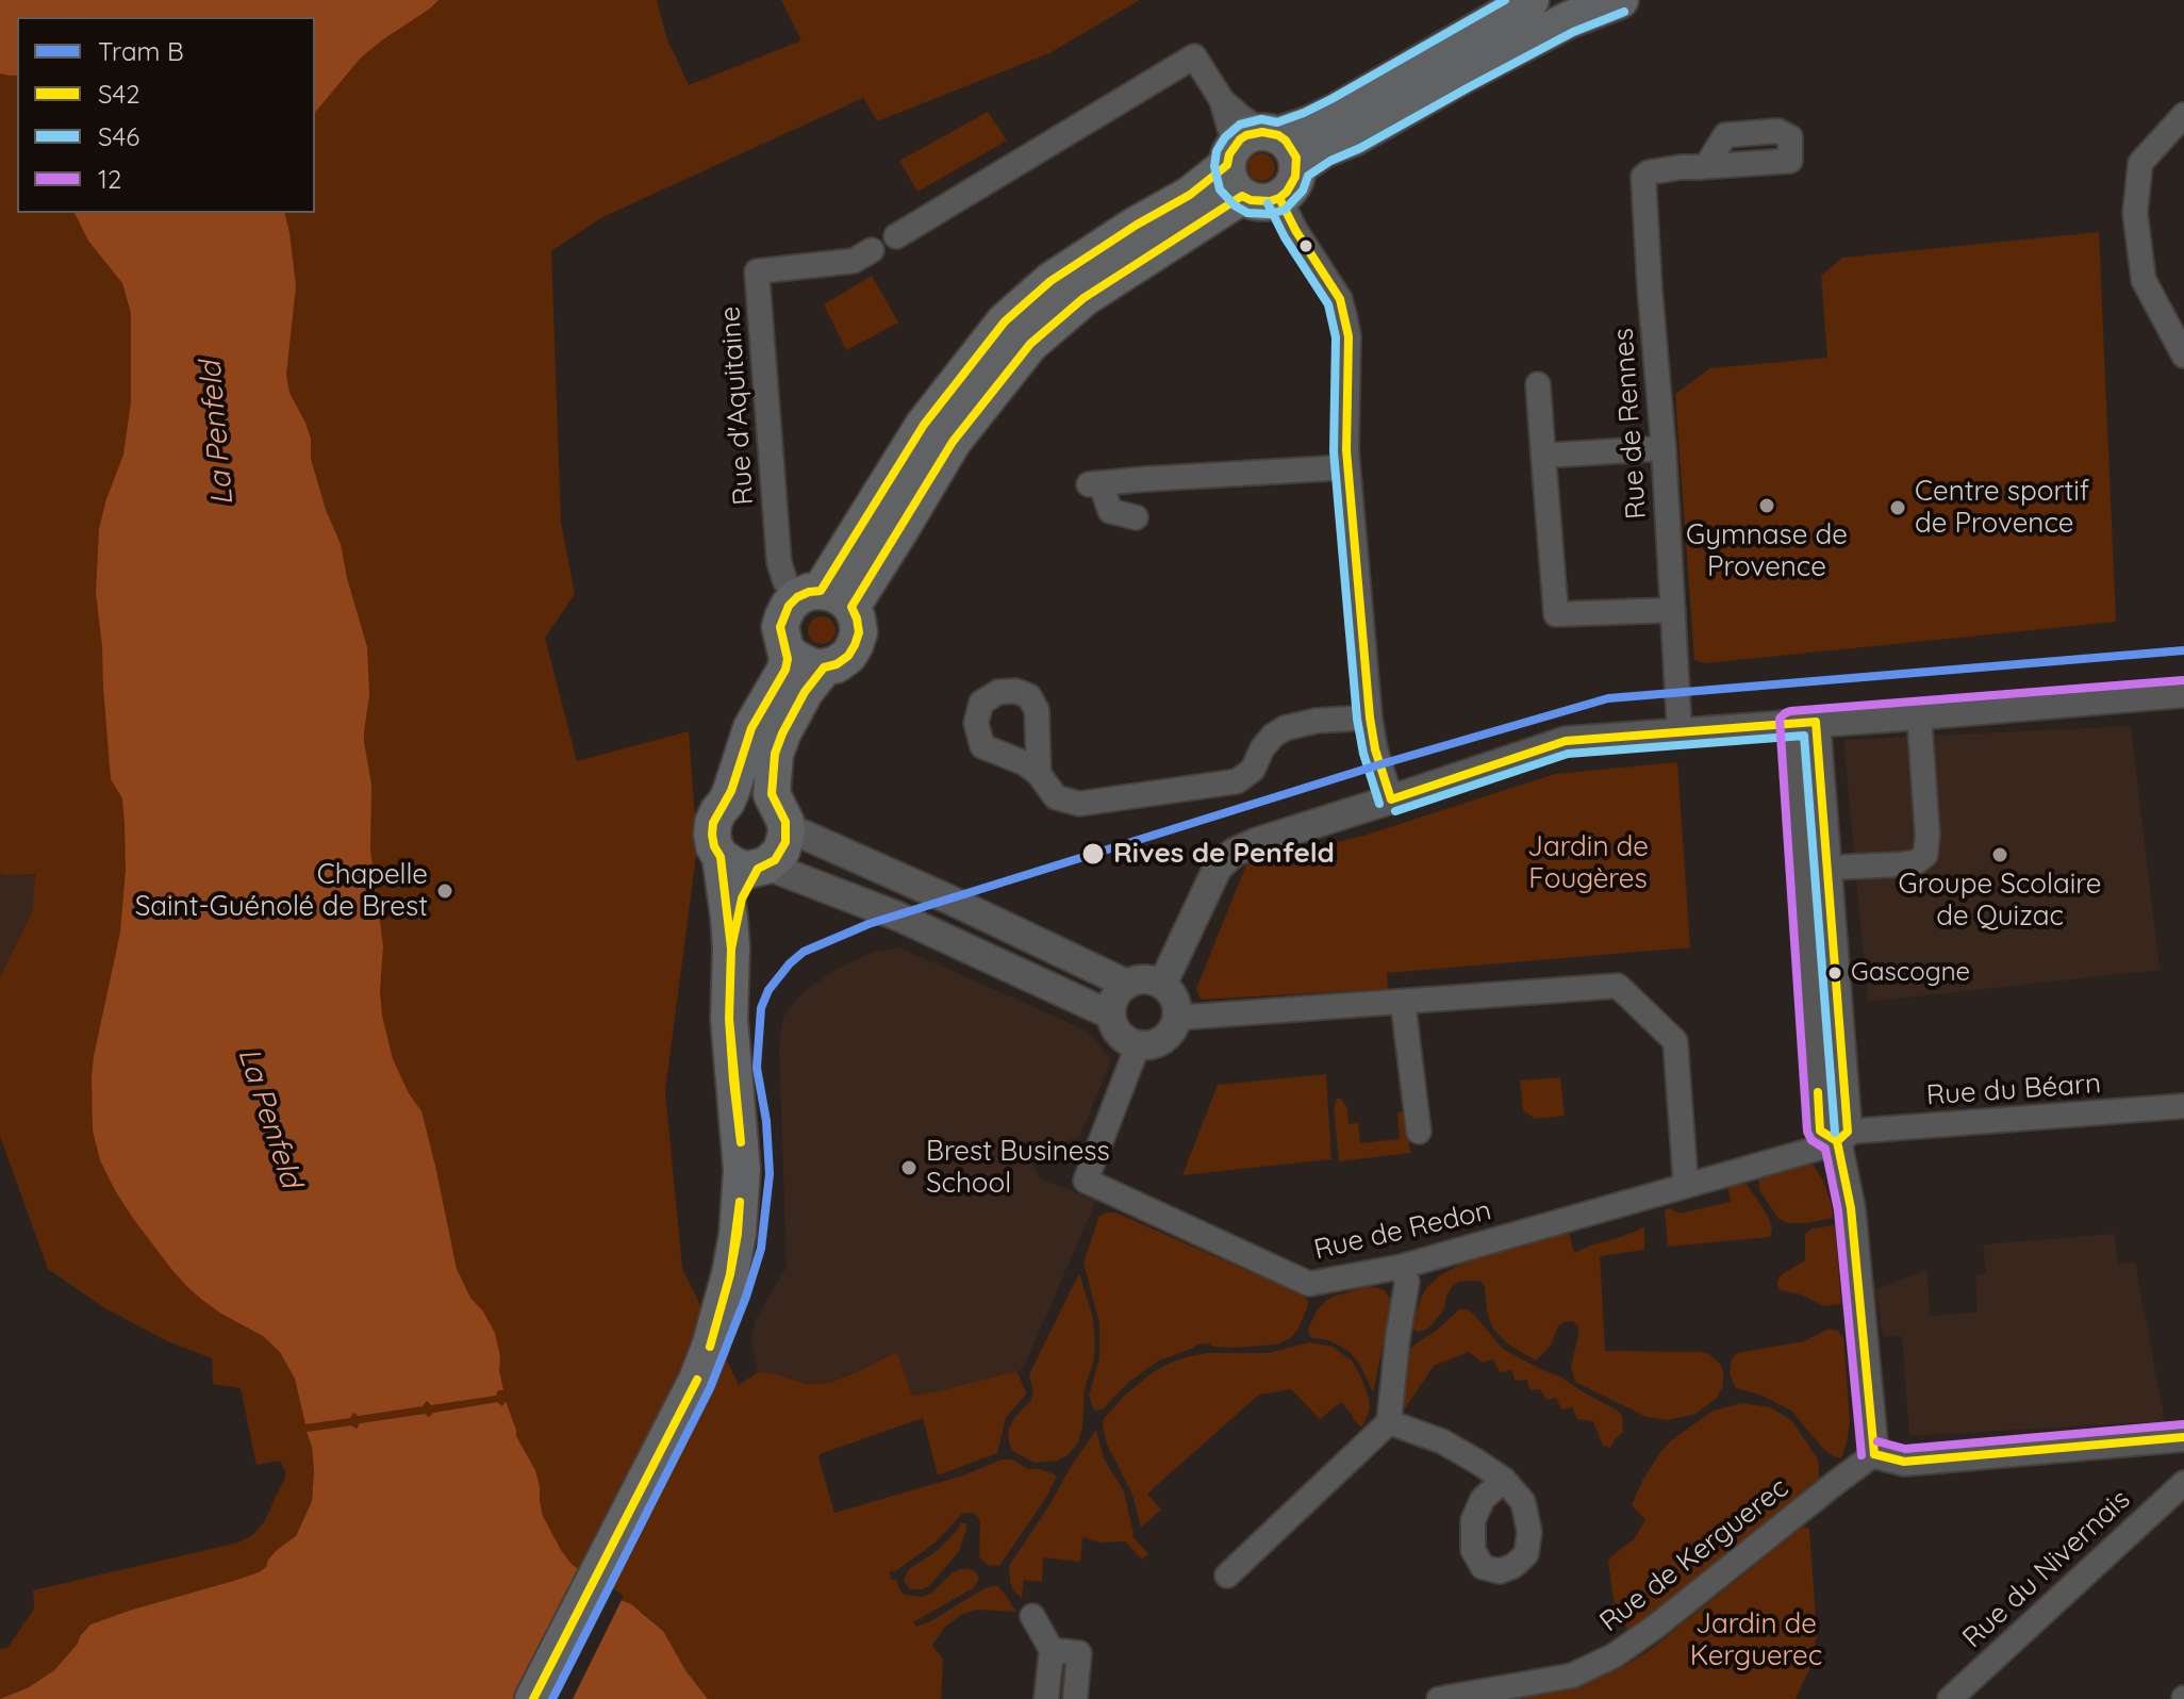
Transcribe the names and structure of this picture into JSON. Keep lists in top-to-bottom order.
{
  "streets": {
    "street": [
      "Rue d'Aquitaine",
      "Rue de Rennes",
      "Rue du Béarn",
      "Rue de Redon",
      "Rue de Kerguerec",
      "Rue du Nivernais"
    ]
  },
  "crossings": [
    ["Rue du Béarn", "Rue de Redon"]
  ],
  "water": ["La Penfeld"],
  "parks": ["Jardin de Fougères", "Jardin de Kerguerec"],
  "places": [
    "Gymnase de Provence",
    "Centre sportif de Provence",
    "Rives de Penfeld",
    "Groupe Scolaire de Quizac",
    "Chapelle Saint-Guénolé de Brest",
    "Gascogne",
    "Brest Business School"
  ],
  "lines": [
    "transit line S46",
    "transit line S42",
    "tram line B",
    "transit line 12"
  ],
  "legend": [
    "Tram B",
    "S42",
    "S46",
    "12"
  ]
}
